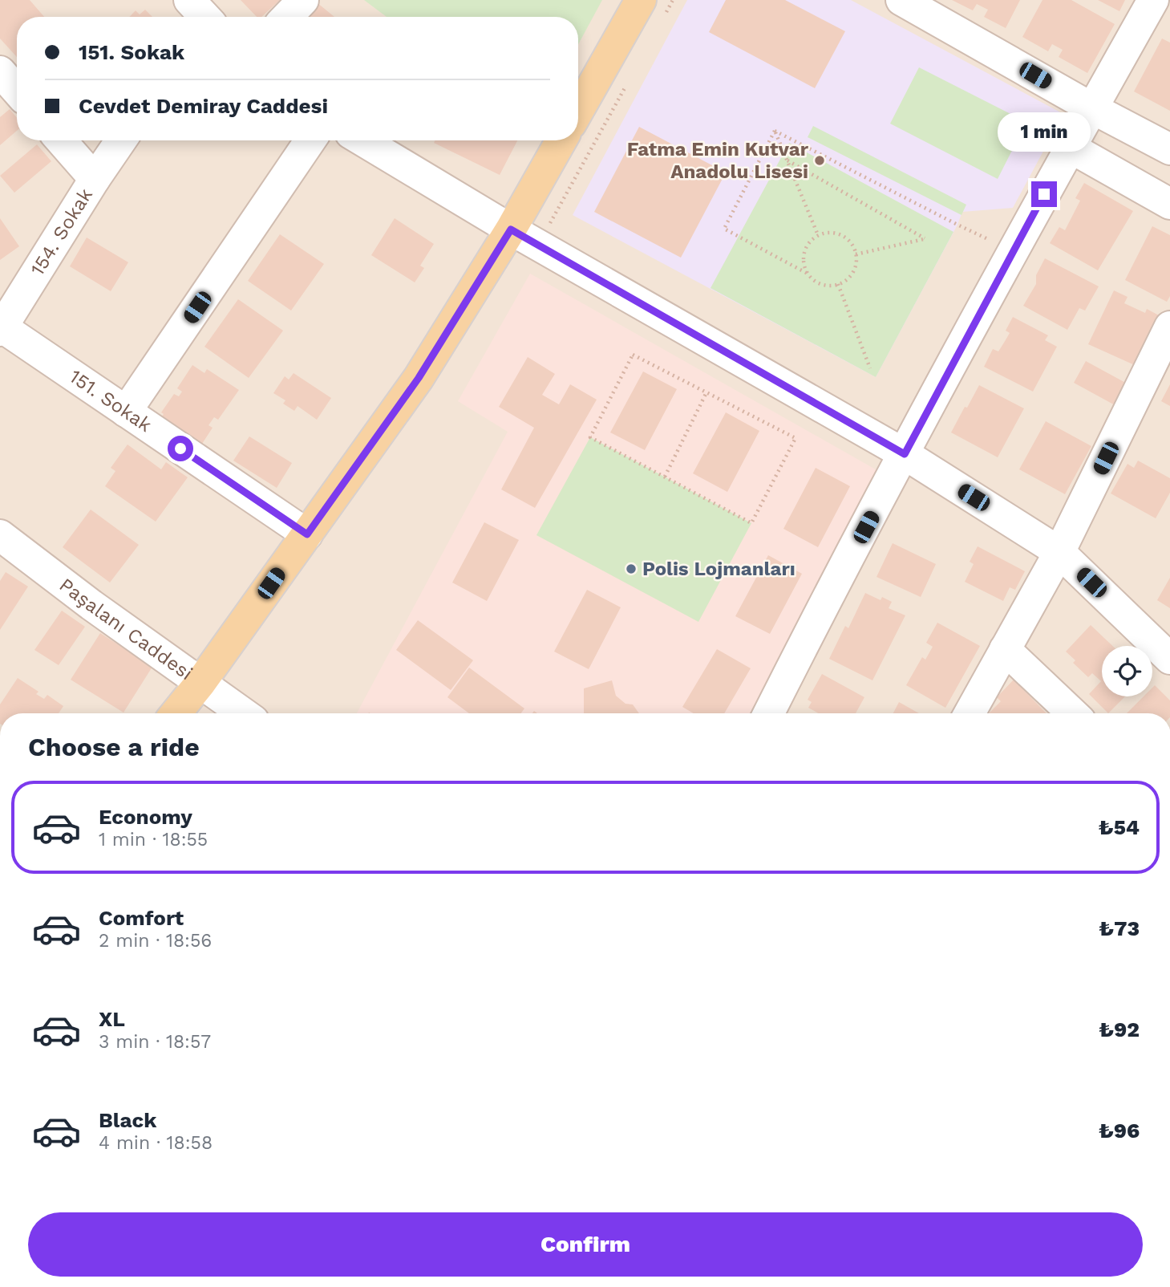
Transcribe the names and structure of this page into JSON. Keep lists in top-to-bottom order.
{
  "streets": {
    "street": ["154. Sokak", "151. Sokak", "Paşalanı Caddesi"]
  },
  "crossings": [
    ["154. Sokak", "151. Sokak"]
  ],
  "places": ["Fatma Emin Kutvar Anadolu Lisesi", "Polis Lojmanları"],
  "page": {
    "banner": ["151. Sokak", "Cevdet Demiray Caddesi"],
    "bubble": "1 min",
    "heading": "Choose a ride",
    "list": [
      {
        "name": "Economy",
        "note": "1 min · 18:55",
        "value": "₺54"
      },
      {
        "name": "Comfort",
        "note": "2 min · 18:56",
        "value": "₺73"
      },
      {
        "name": "XL",
        "note": "3 min · 18:57",
        "value": "₺92"
      },
      {
        "name": "Black",
        "note": "4 min · 18:58",
        "value": "₺96"
      }
    ],
    "buttons": "Confirm"
  }
}
